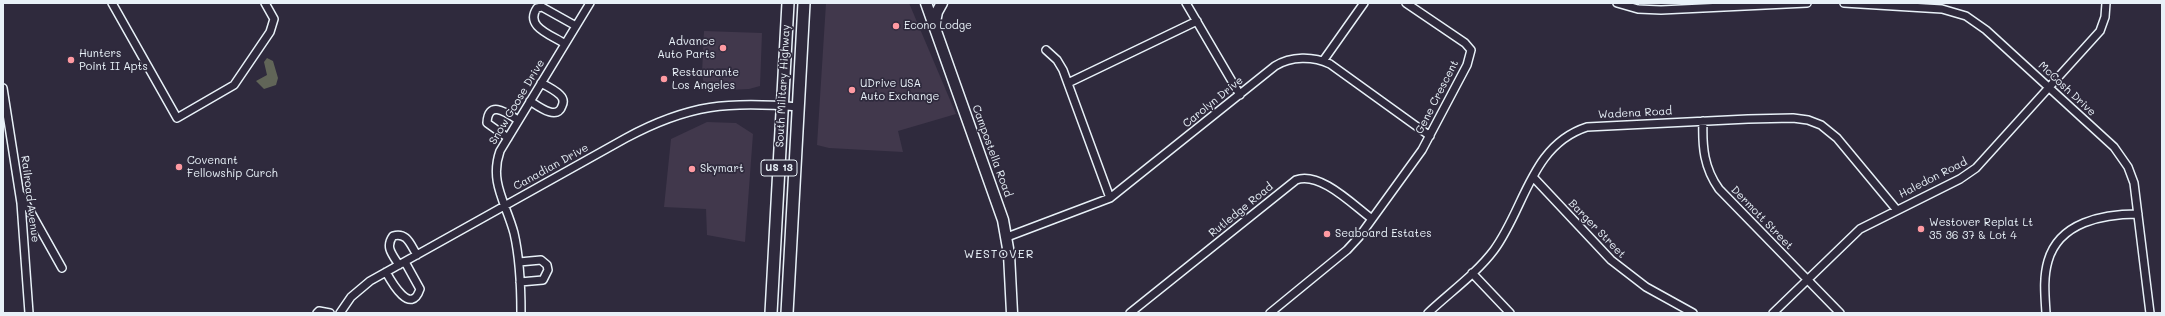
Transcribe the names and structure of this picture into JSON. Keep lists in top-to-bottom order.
{
  "streets": {
    "main road": ["South Military Highway", "Campostella Road", "US 13"],
    "street": [
      "McCosh Drive",
      "Gene Crescent",
      "Snow Goose Drive",
      "Carolyn Drive",
      "Wadena Road",
      "Canadian Drive",
      "Haledon Road",
      "Railroad Avenue",
      "Rutledge Road",
      "Dermott Street",
      "Barger Street"
    ]
  },
  "crossings": [
    ["South Military Highway", "Canadian Drive"],
    ["McCosh Drive", "Haledon Road"],
    ["Gene Crescent", "Carolyn Drive"],
    ["Gene Crescent", "Rutledge Road"],
    ["Snow Goose Drive", "Canadian Drive"],
    ["Carolyn Drive", "Campostella Road"],
    ["Wadena Road", "Haledon Road"],
    ["Wadena Road", "Dermott Street"],
    ["Wadena Road", "Barger Street"],
    ["Haledon Road", "Dermott Street"]
  ],
  "districts": ["WESTOVER"],
  "places": [
    "Econo Lodge",
    "Advance Auto Parts",
    "Hunters Point II Apts",
    "Restaurante Los Angeles",
    "UDrive USA Auto Exchange",
    "Covenant Fellowship Curch",
    "Skymart",
    "Westover Replat Lt 35 36 37 & Lot 4",
    "Seaboard Estates"
  ]
}
